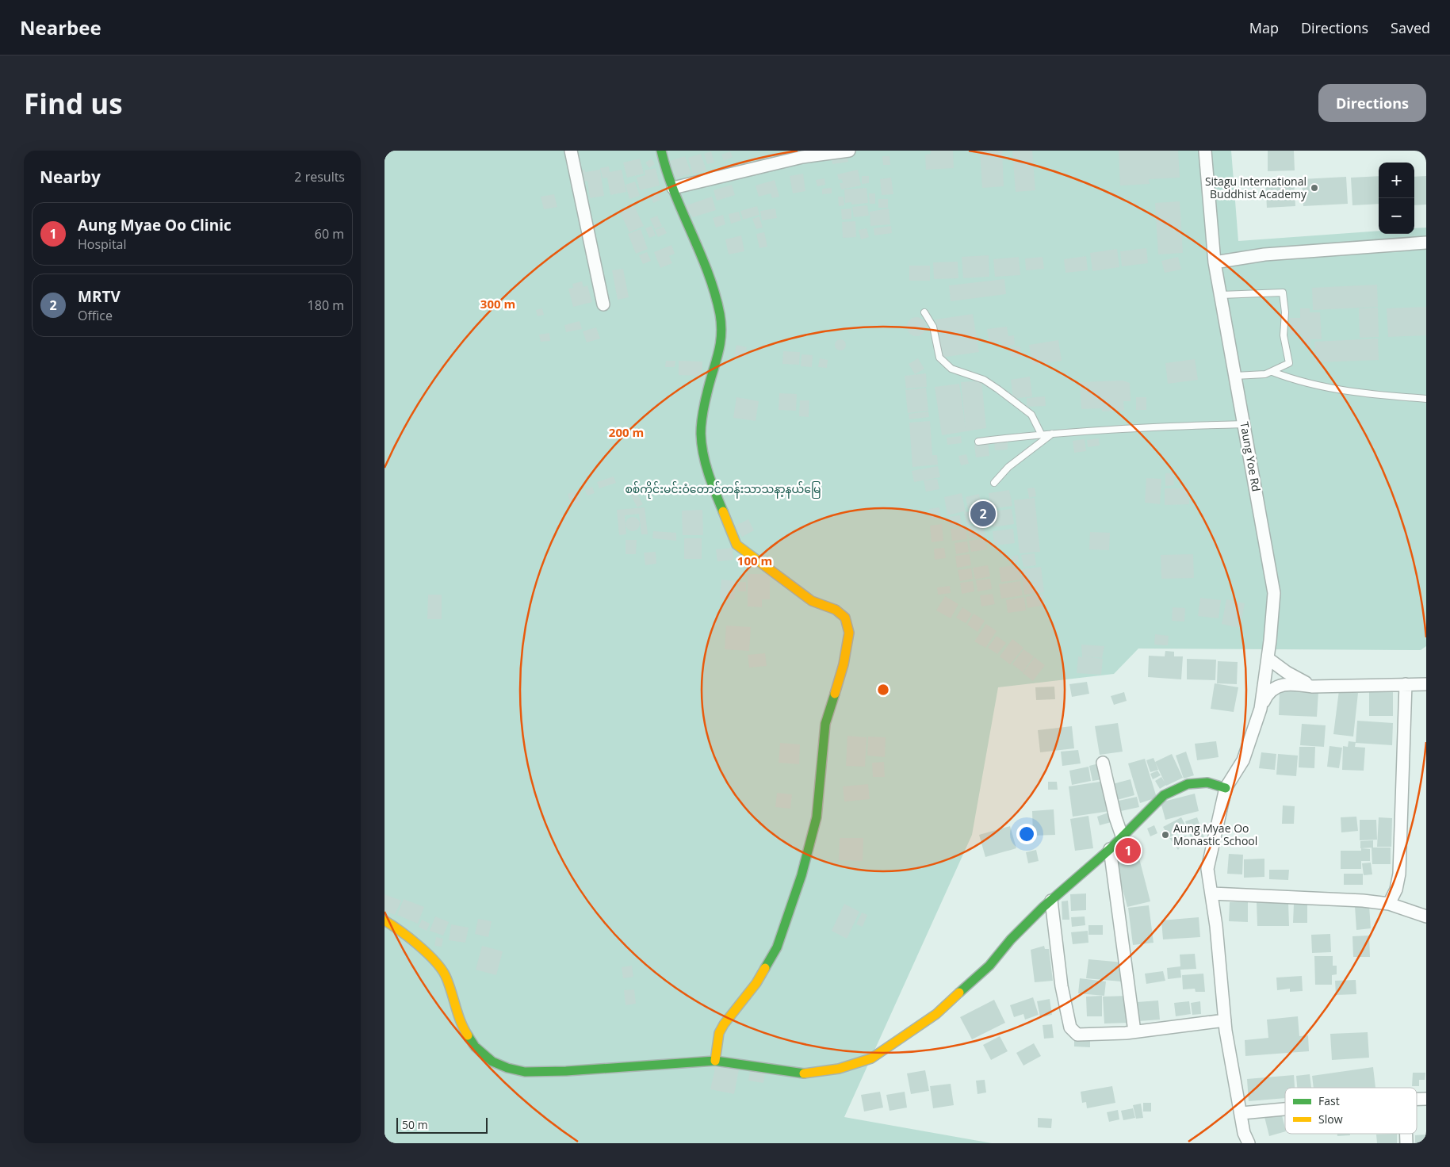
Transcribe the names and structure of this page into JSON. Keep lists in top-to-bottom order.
{
  "streets": {
    "street": ["Taung Yoe Rd"]
  },
  "parks": ["စစ်ကိုင်းမင်းဝံတောင်တန်းသာသနာ့နယ်မြေ"],
  "places": ["Sitagu International Buddhist Academy", "Aung Myae Oo Monastic School"],
  "legend": ["Fast", "Slow"],
  "scale_bar": "50 m",
  "page": {
    "header": "Nearbee",
    "nav": ["Map", "Directions", "Saved"],
    "buttons": "Directions",
    "title": "Find us",
    "heading": ["Nearby", "2 results"],
    "map_buttons": ["+", "−"],
    "list": [
      {
        "mark": "1",
        "name": "Aung Myae Oo Clinic",
        "note": "Hospital",
        "value": "60 m"
      },
      {
        "mark": "2",
        "name": "MRTV",
        "note": "Office",
        "value": "180 m"
      }
    ],
    "pins": ["2", "1"],
    "scale": "50 m"
  },
  "rings": ["300 m", "200 m", "100 m"]
}
